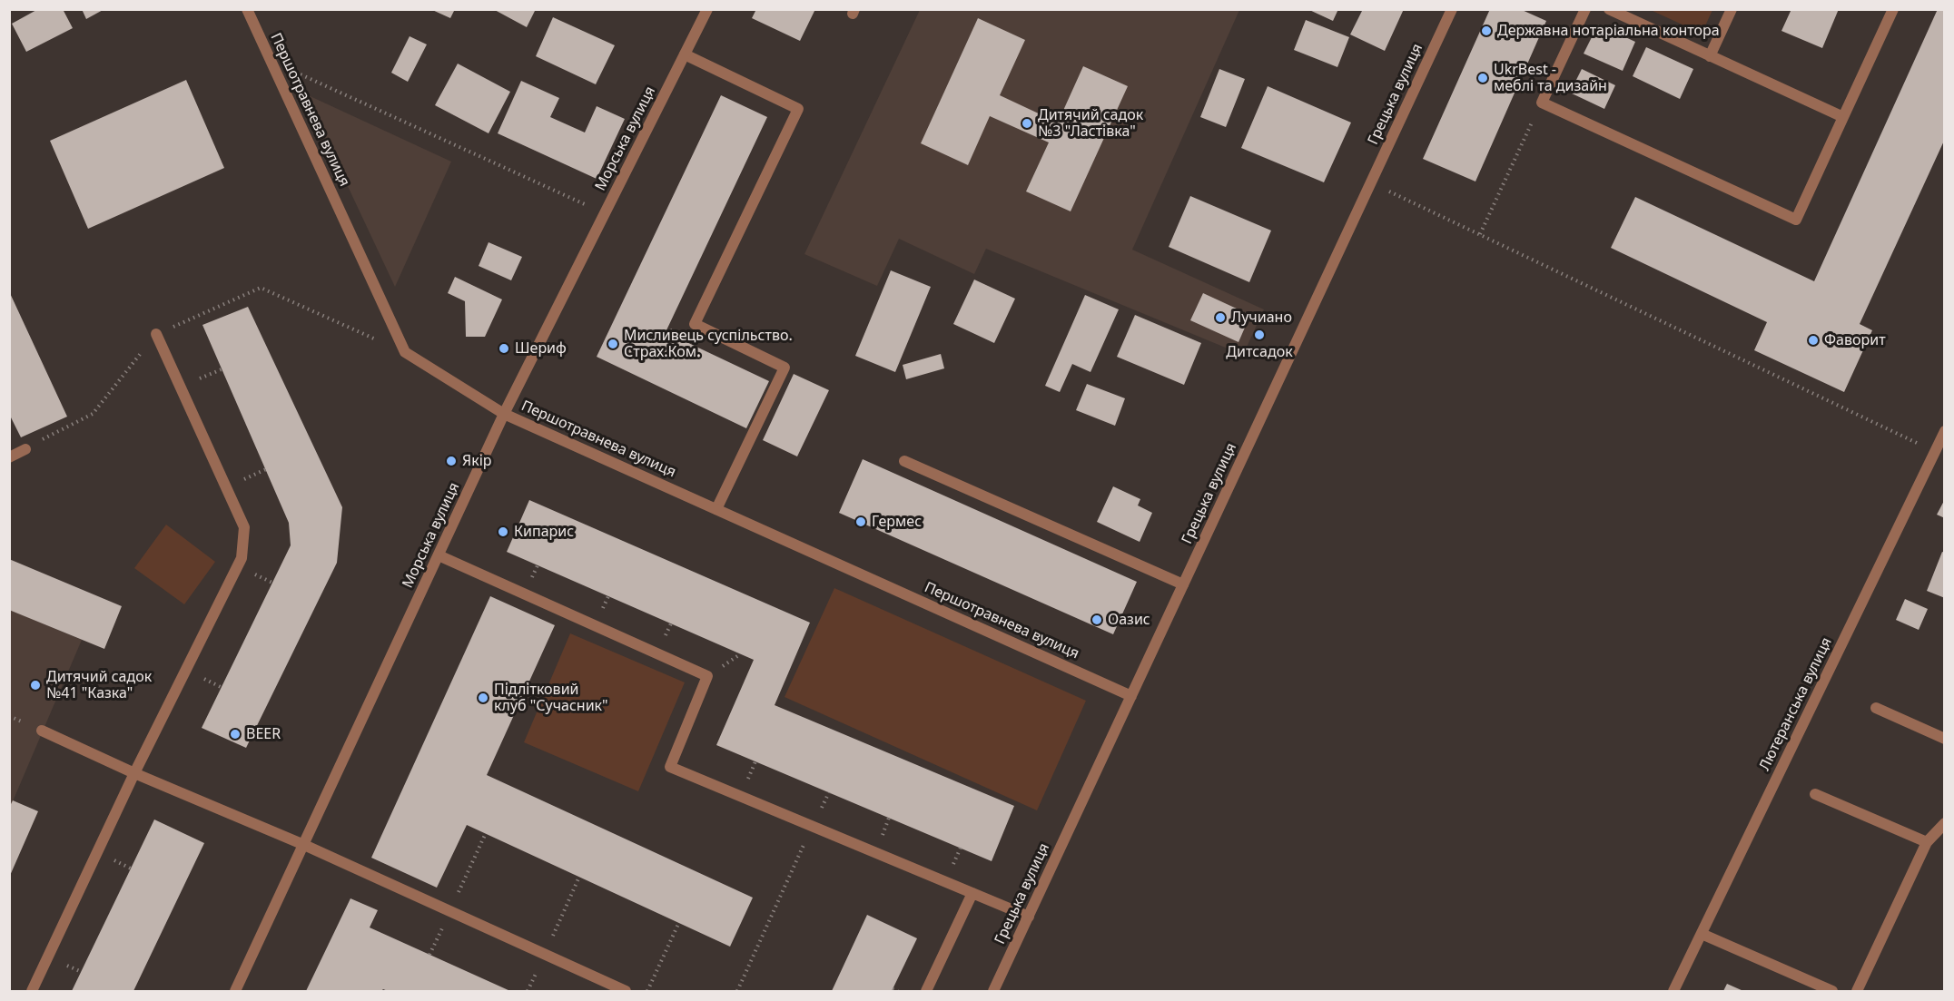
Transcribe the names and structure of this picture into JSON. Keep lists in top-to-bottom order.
{
  "streets": {
    "street": [
      "Грецька вулиця",
      "Першотравнева вулиця",
      "Морська вулиця",
      "Лютеранська вулиця"
    ]
  },
  "crossings": [
    ["Грецька вулиця", "Першотравнева вулиця"],
    ["Першотравнева вулиця", "Морська вулиця"]
  ],
  "places": [
    "Державна нотаріальна контора",
    "UkrBest - меблі та дизайн",
    "Дитячий садок №3 \"Ластівка\"",
    "Лучиано",
    "Дитсадок",
    "Фаворит",
    "Мисливець суспільство. Страх.Ком.",
    "Шериф",
    "Якір",
    "Гермес",
    "Кипарис",
    "Оазис",
    "Дитячий садок №41 \"Казка\"",
    "Підлітковий клуб \"Сучасник\"",
    "BEER"
  ]
}
